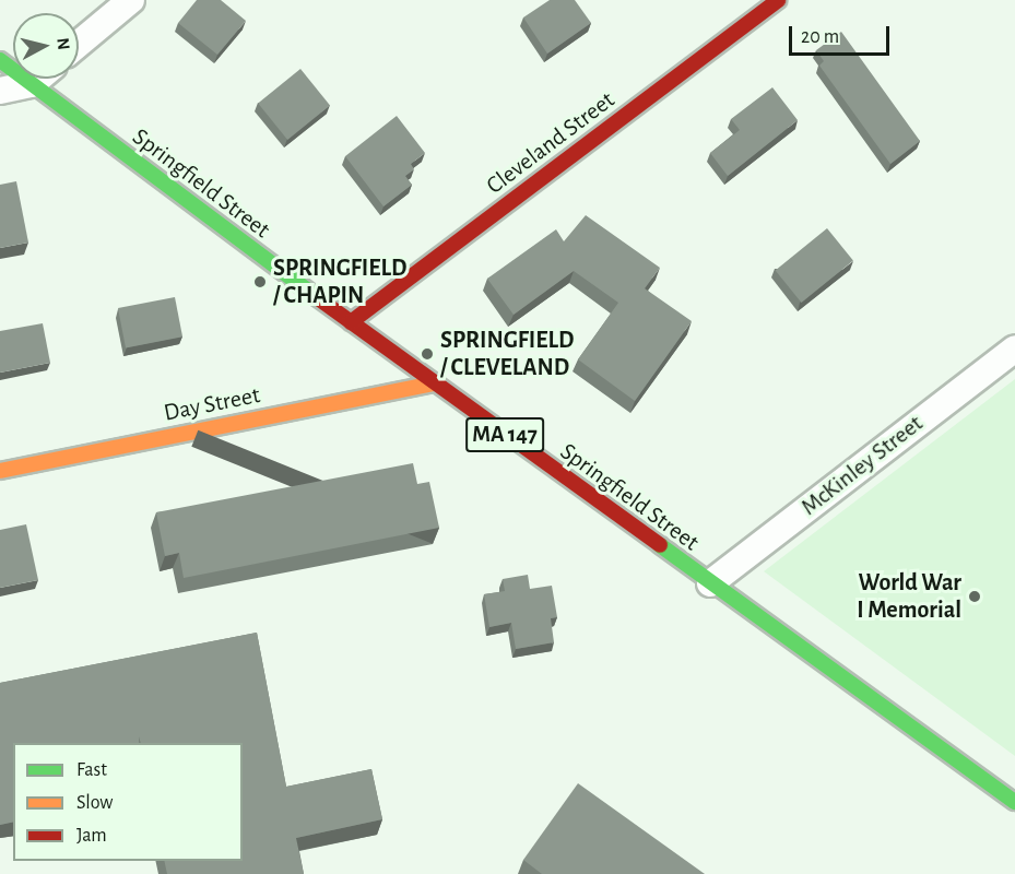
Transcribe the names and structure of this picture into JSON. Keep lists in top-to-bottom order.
{
  "streets": {
    "main road": [
      "Cleveland Street",
      "Springfield Street",
      "Day Street",
      "MA 147"
    ],
    "street": ["McKinley Street"]
  },
  "crossings": [
    ["Cleveland Street", "Springfield Street"],
    ["Springfield Street", "Day Street"],
    ["Springfield Street", "McKinley Street"]
  ],
  "places": ["SPRINGFIELD / CHAPIN", "SPRINGFIELD / CLEVELAND", "World War I Memorial"],
  "legend": ["Fast", "Slow", "Jam"],
  "scale_bar": "20 m",
  "north": "right"
}
